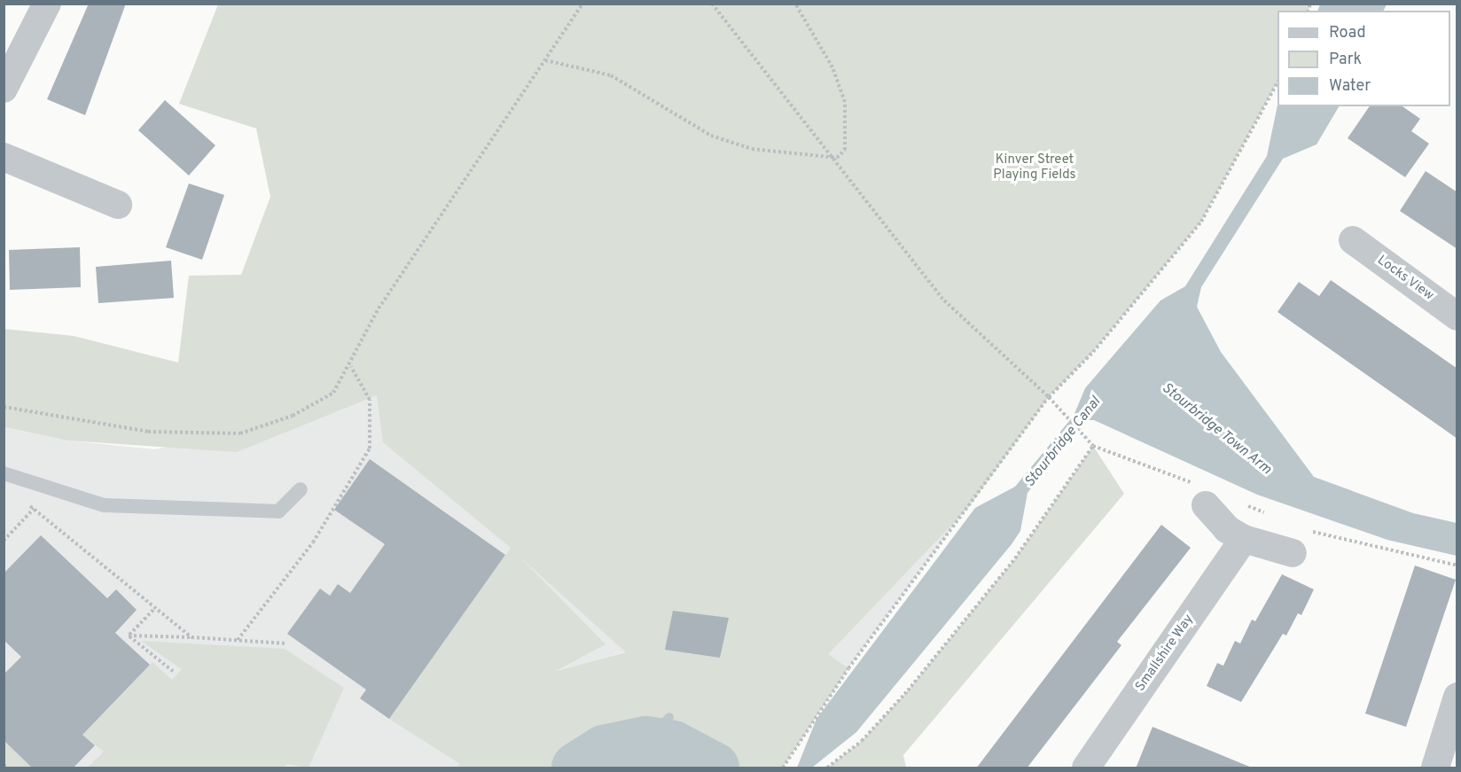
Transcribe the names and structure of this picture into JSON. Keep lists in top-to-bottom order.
{
  "streets": {
    "street": ["Locks View", "Smallshire Way"]
  },
  "water": ["Stourbridge Town Arm", "Stourbridge Canal"],
  "parks": ["Kinver Street Playing Fields"],
  "legend": ["Road", "Park", "Water"]
}
